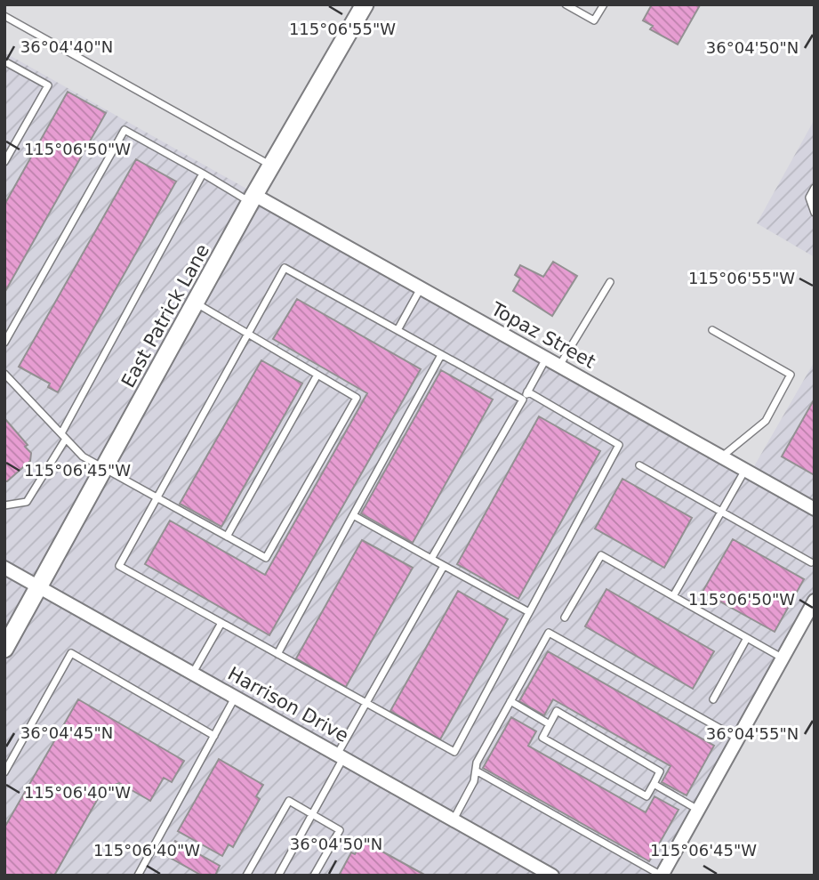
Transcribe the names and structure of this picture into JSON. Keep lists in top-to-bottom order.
{
  "streets": {
    "main road": ["East Patrick Lane"],
    "street": ["Topaz Street", "Harrison Drive"]
  },
  "crossings": [
    ["East Patrick Lane", "Topaz Street"],
    ["East Patrick Lane", "Harrison Drive"]
  ],
  "coordinates": [
    "115°06'55\"W",
    "36°04'40\"N",
    "36°04'50\"N",
    "115°06'50\"W",
    "115°06'45\"W",
    "36°04'45\"N",
    "36°04'55\"N",
    "115°06'40\"W"
  ]
}
